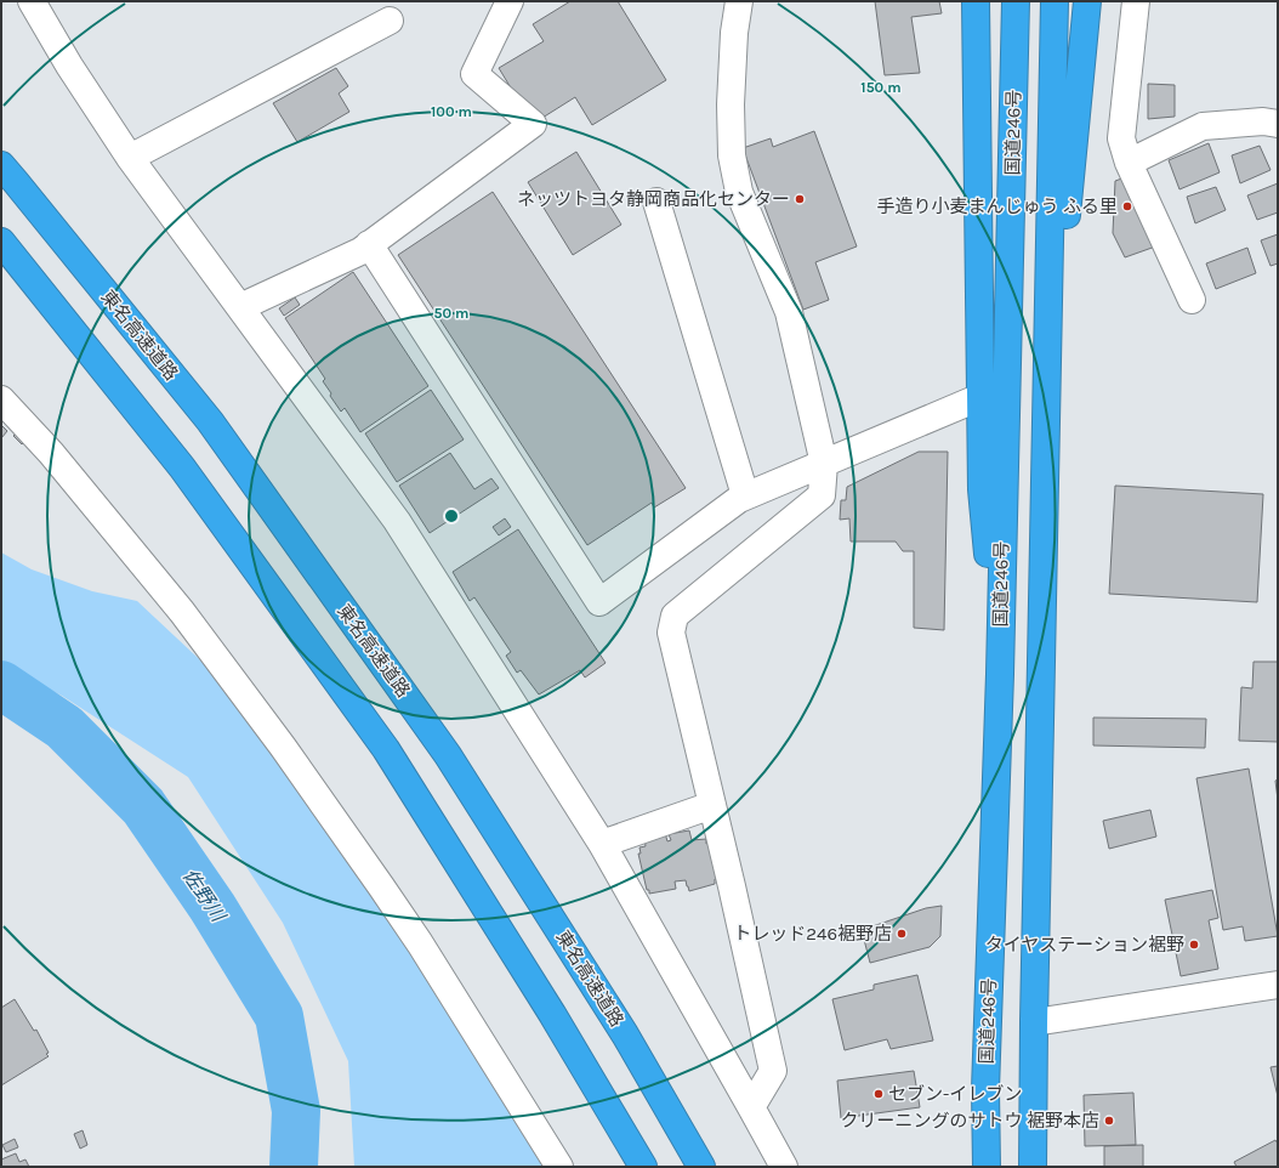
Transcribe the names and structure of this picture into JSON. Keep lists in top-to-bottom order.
{
  "streets": {
    "highway": ["国道246号", "東名高速道路"]
  },
  "water": ["佐野川"],
  "places": [
    "ネッツトヨタ静岡商品化センター",
    "手造り小麦まんじゅう ふる里",
    "トレッド246裾野店",
    "タイヤステーション裾野",
    "セブン-イレブン",
    "クリーニングのサトウ 裾野本店"
  ],
  "rings": ["150 m", "100 m", "50 m"]
}
